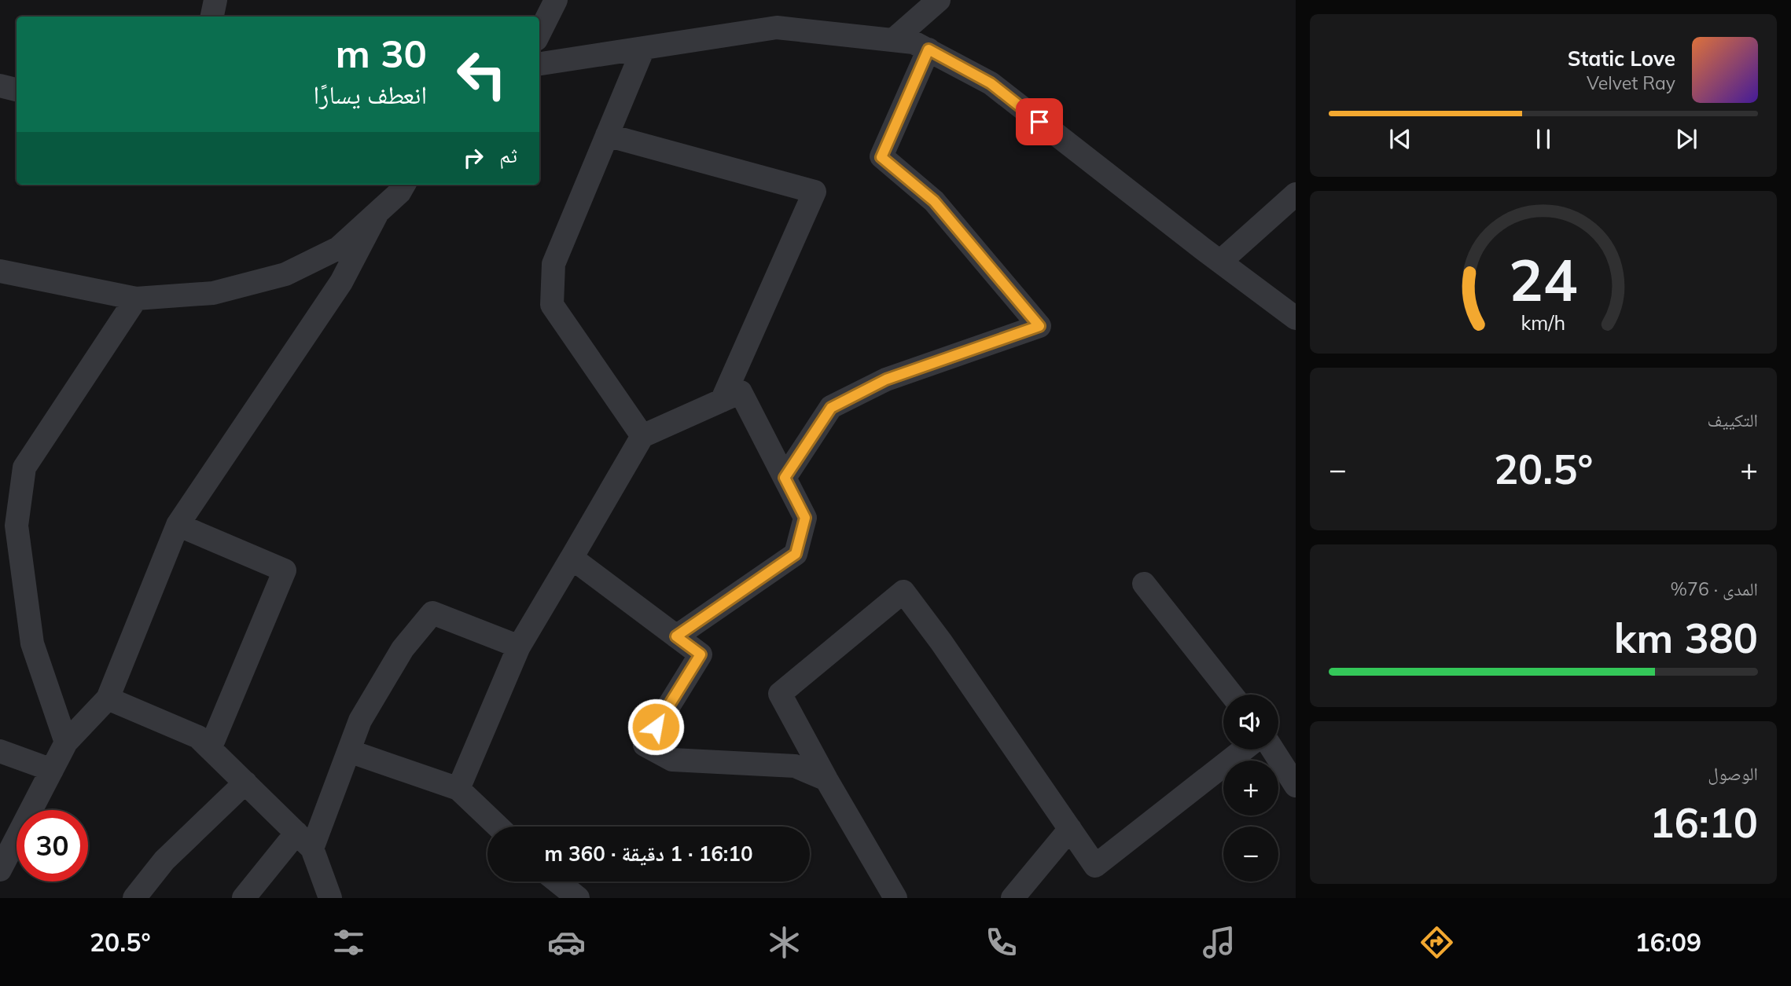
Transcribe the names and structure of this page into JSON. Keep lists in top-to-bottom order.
{
  "page": {
    "turn": ["30 m", "انعطف يسارًا"],
    "song": ["Static Love", "Velvet Ray"],
    "then": "ثم",
    "tile": [
      "التكييف",
      ["المدى · 76%", "380 km"],
      ["الوصول", "16:10"]
    ],
    "heat": ["−", "20.5°", "+"],
    "map_buttons": ["+", "−"],
    "limit": "30",
    "trip": "16:10 · 1 دقيقة · 360 m",
    "tabs": ["16:09", "20.5°"],
    "gauge": ["24", "km/h"]
  }
}
